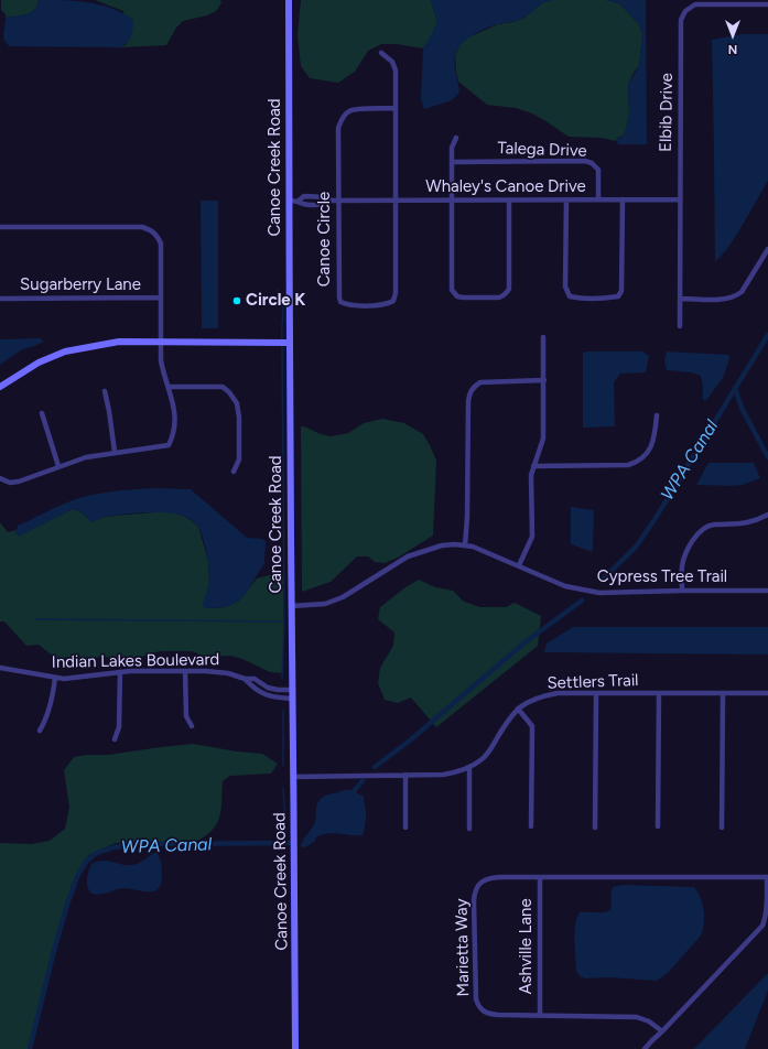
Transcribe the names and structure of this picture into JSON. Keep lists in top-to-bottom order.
{
  "streets": {
    "main road": ["Canoe Creek Road"],
    "street": [
      "Elbib Drive",
      "Talega Drive",
      "Whaley's Canoe Drive",
      "Canoe Circle",
      "Sugarberry Lane",
      "Cypress Tree Trail",
      "Indian Lakes Boulevard",
      "Settlers Trail",
      "Ashville Lane",
      "Marietta Way"
    ]
  },
  "crossings": [
    ["Elbib Drive", "Whaley's Canoe Drive"],
    ["Talega Drive", "Whaley's Canoe Drive"],
    ["Canoe Creek Road", "Whaley's Canoe Drive"],
    ["Canoe Creek Road", "Cypress Tree Trail"],
    ["Canoe Creek Road", "Indian Lakes Boulevard"],
    ["Canoe Creek Road", "Settlers Trail"],
    ["Whaley's Canoe Drive", "Canoe Circle"],
    ["Ashville Lane", "Marietta Way"]
  ],
  "water": ["WPA Canal"],
  "places": ["Circle K"],
  "north": "bottom"
}
